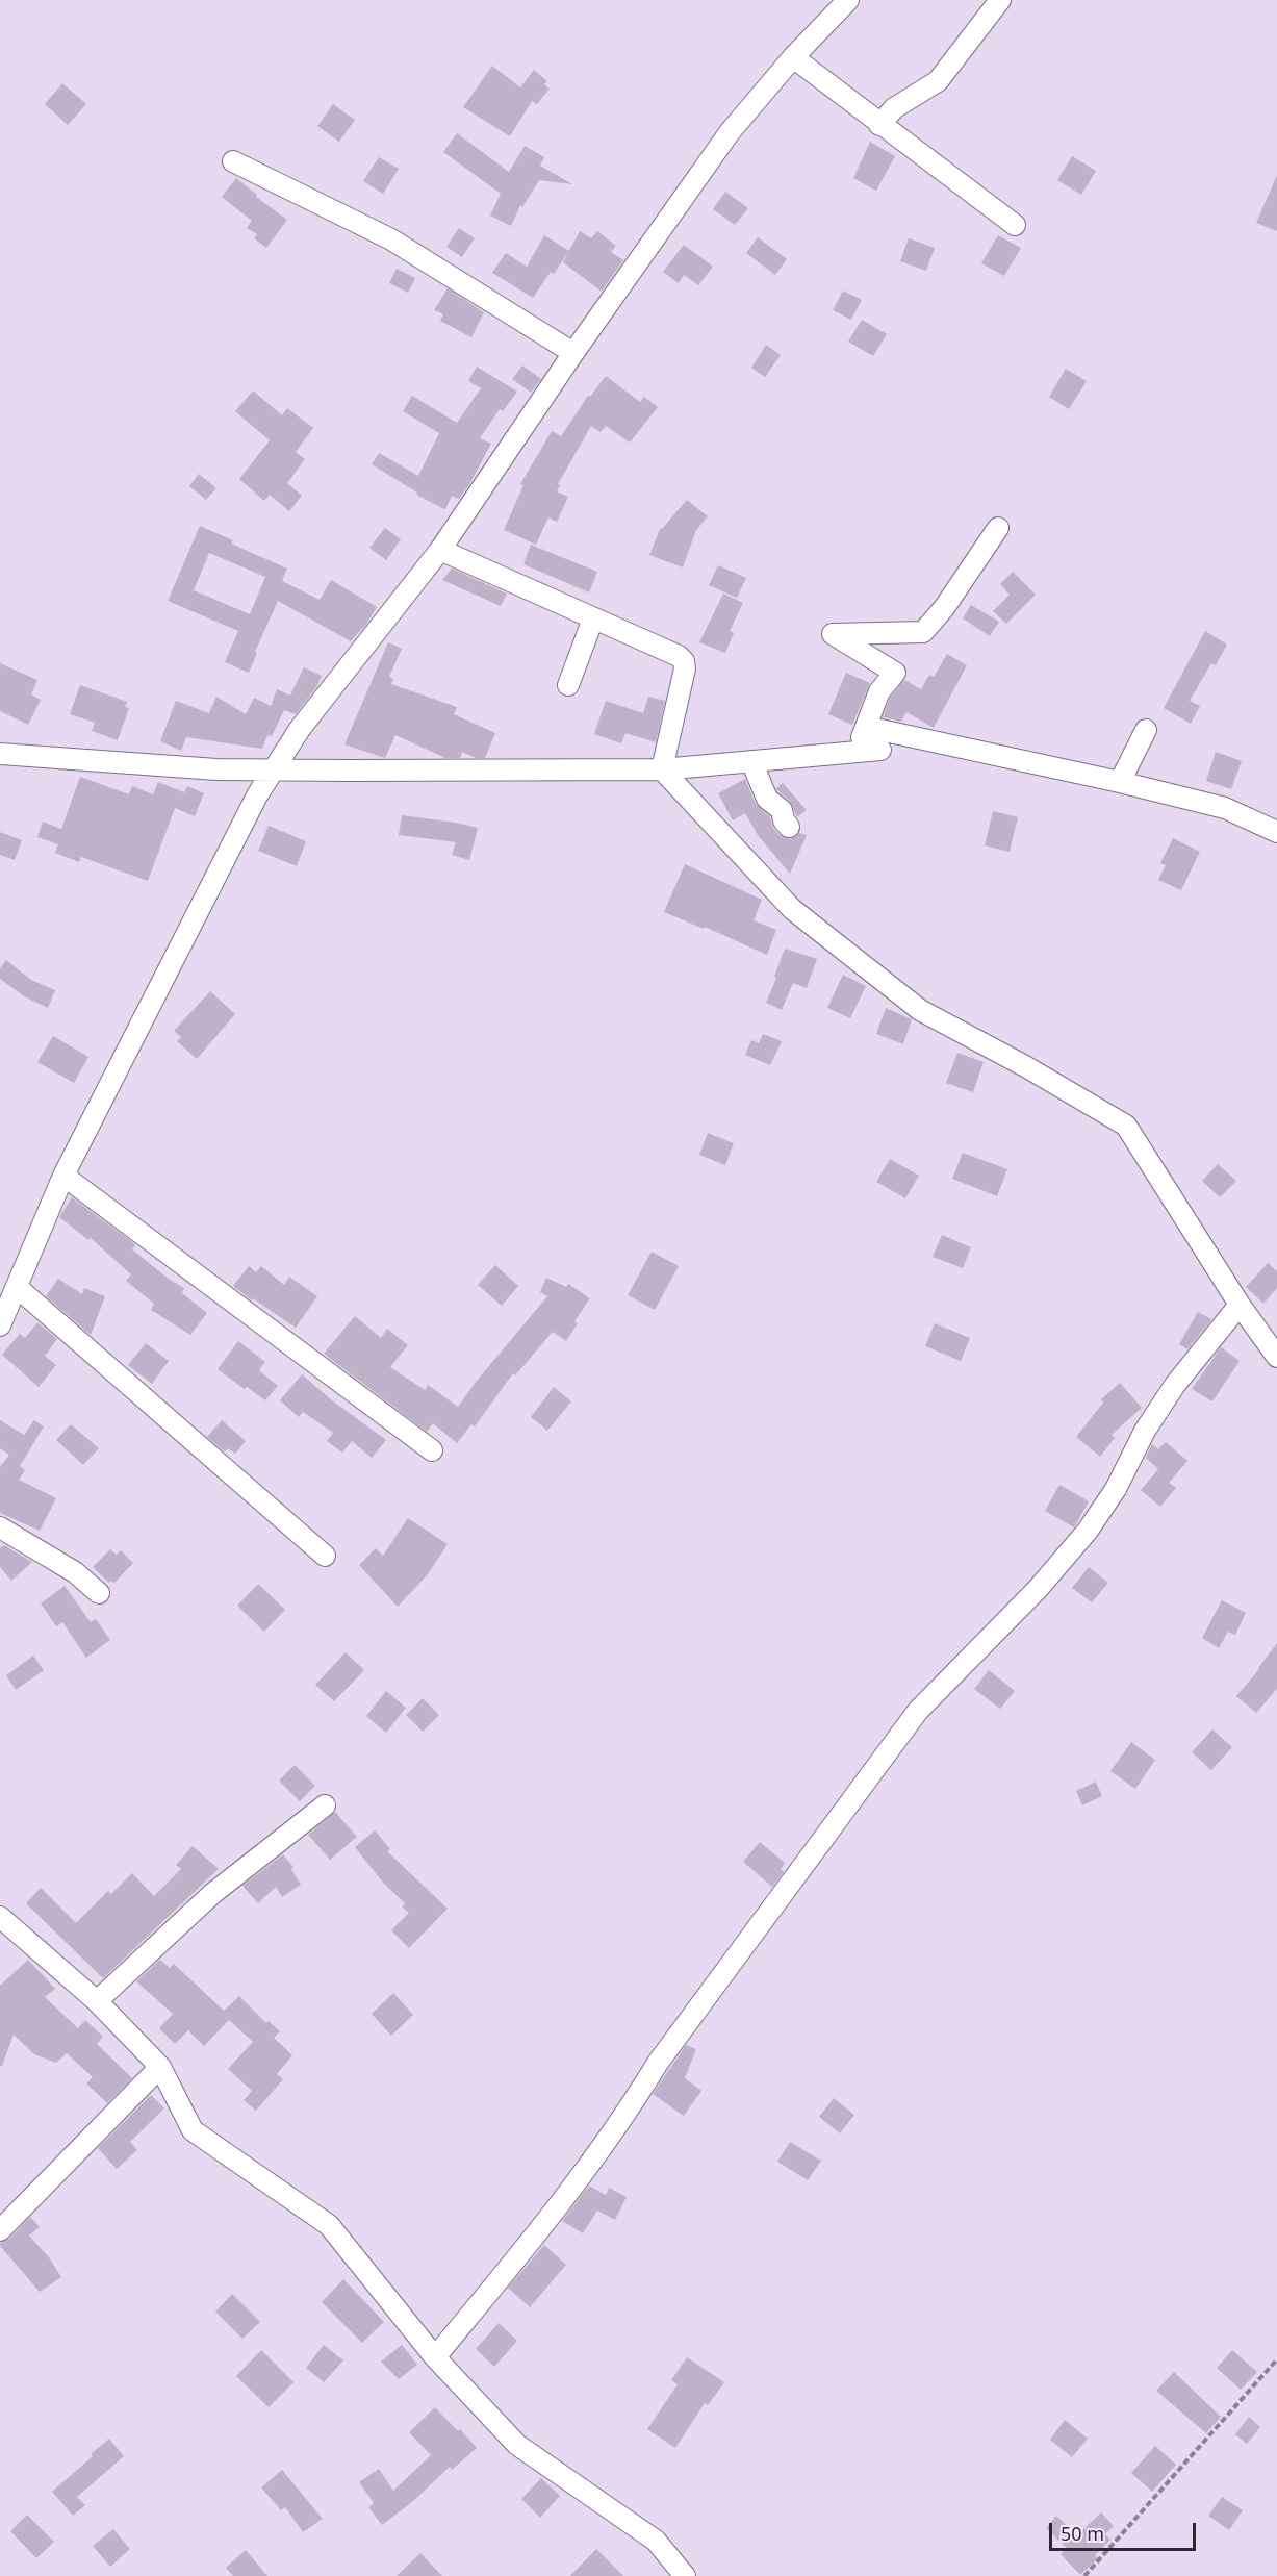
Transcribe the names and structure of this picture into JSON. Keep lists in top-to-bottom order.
{
  "scale_bar": "50 m"
}
